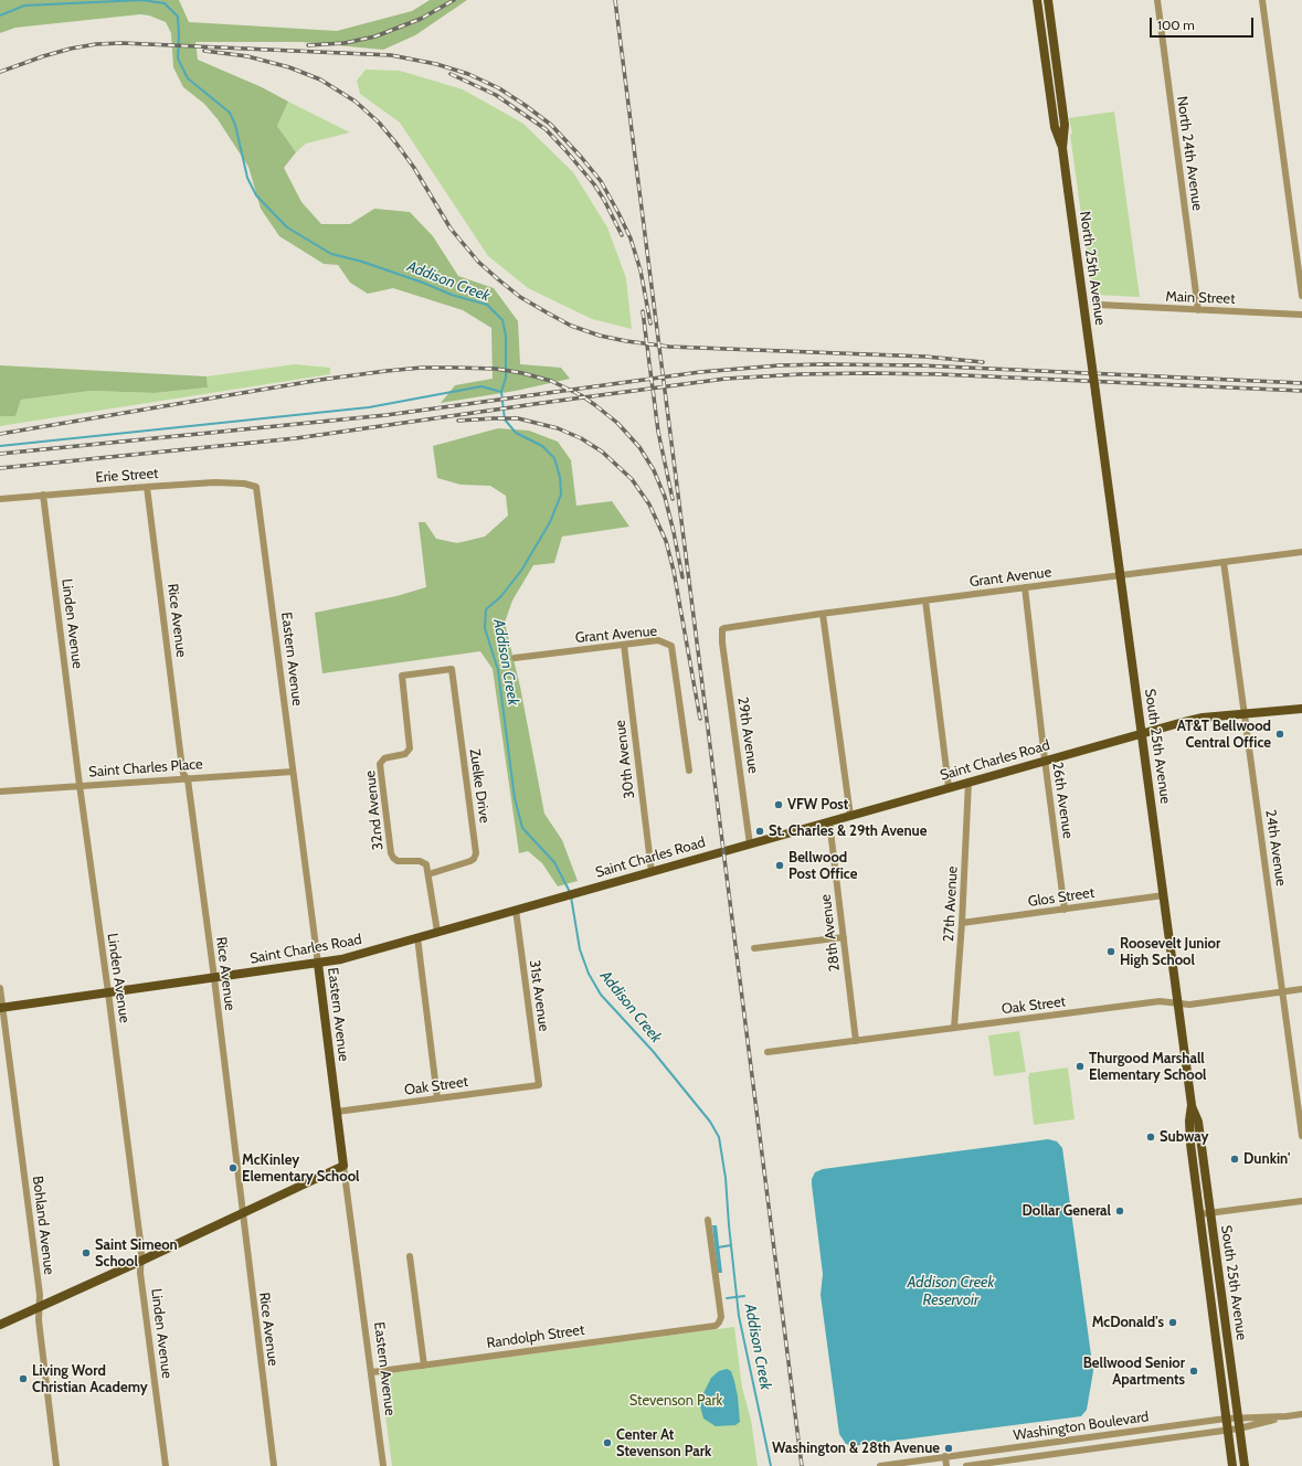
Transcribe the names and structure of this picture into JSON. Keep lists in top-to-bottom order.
{
  "streets": {
    "main road": [
      "North 25th Avenue",
      "Eastern Avenue",
      "South 25th Avenue",
      "Saint Charles Road"
    ],
    "street": [
      "North 24th Avenue",
      "Main Street",
      "Erie Street",
      "Grant Avenue",
      "Rice Avenue",
      "Linden Avenue",
      "29th Avenue",
      "30th Avenue",
      "Saint Charles Place",
      "Zuelke Drive",
      "26th Avenue",
      "32nd Avenue",
      "24th Avenue",
      "Glos Street",
      "27th Avenue",
      "28th Avenue",
      "31st Avenue",
      "Oak Street",
      "Bohland Avenue",
      "Randolph Street",
      "Washington Boulevard"
    ]
  },
  "crossings": [
    ["North 24th Avenue", "Main Street"],
    ["North 25th Avenue", "South 25th Avenue"],
    ["Erie Street", "Rice Avenue"],
    ["Erie Street", "Linden Avenue"],
    ["Erie Street", "Eastern Avenue"],
    ["Grant Avenue", "29th Avenue"],
    ["Grant Avenue", "South 25th Avenue"],
    ["Grant Avenue", "30th Avenue"],
    ["Grant Avenue", "26th Avenue"],
    ["Grant Avenue", "24th Avenue"],
    ["Rice Avenue", "Saint Charles Road"],
    ["Rice Avenue", "Saint Charles Place"],
    ["Linden Avenue", "Saint Charles Road"],
    ["Linden Avenue", "Saint Charles Place"],
    ["Eastern Avenue", "Saint Charles Road"],
    ["Eastern Avenue", "Saint Charles Place"],
    ["Eastern Avenue", "Oak Street"],
    ["Eastern Avenue", "Randolph Street"],
    ["29th Avenue", "Saint Charles Road"],
    ["South 25th Avenue", "Saint Charles Road"],
    ["South 25th Avenue", "Glos Street"],
    ["South 25th Avenue", "Oak Street"],
    ["South 25th Avenue", "Washington Boulevard"],
    ["30th Avenue", "Saint Charles Road"],
    ["Saint Charles Road", "26th Avenue"],
    ["Saint Charles Road", "24th Avenue"],
    ["Saint Charles Road", "27th Avenue"],
    ["Saint Charles Road", "28th Avenue"],
    ["Saint Charles Road", "31st Avenue"],
    ["Saint Charles Road", "Bohland Avenue"],
    ["Zuelke Drive", "32nd Avenue"],
    ["26th Avenue", "Glos Street"],
    ["24th Avenue", "Oak Street"],
    ["Glos Street", "27th Avenue"],
    ["27th Avenue", "Oak Street"],
    ["28th Avenue", "Oak Street"],
    ["31st Avenue", "Oak Street"]
  ],
  "water": ["Addison Creek", "Addison Creek Reservoir"],
  "parks": ["Stevenson Park"],
  "places": [
    "AT&T Bellwood Central Office",
    "VFW Post",
    "St. Charles & 29th Avenue",
    "Bellwood Post Office",
    "Roosevelt Junior High School",
    "Thurgood Marshall Elementary School",
    "Subway",
    "Dunkin'",
    "McKinley Elementary School",
    "Dollar General",
    "Saint Simeon School",
    "McDonald's",
    "Bellwood Senior Apartments",
    "Living Word Christian Academy",
    "Center At Stevenson Park",
    "Washington & 28th Avenue"
  ],
  "scale_bar": "100 m"
}
